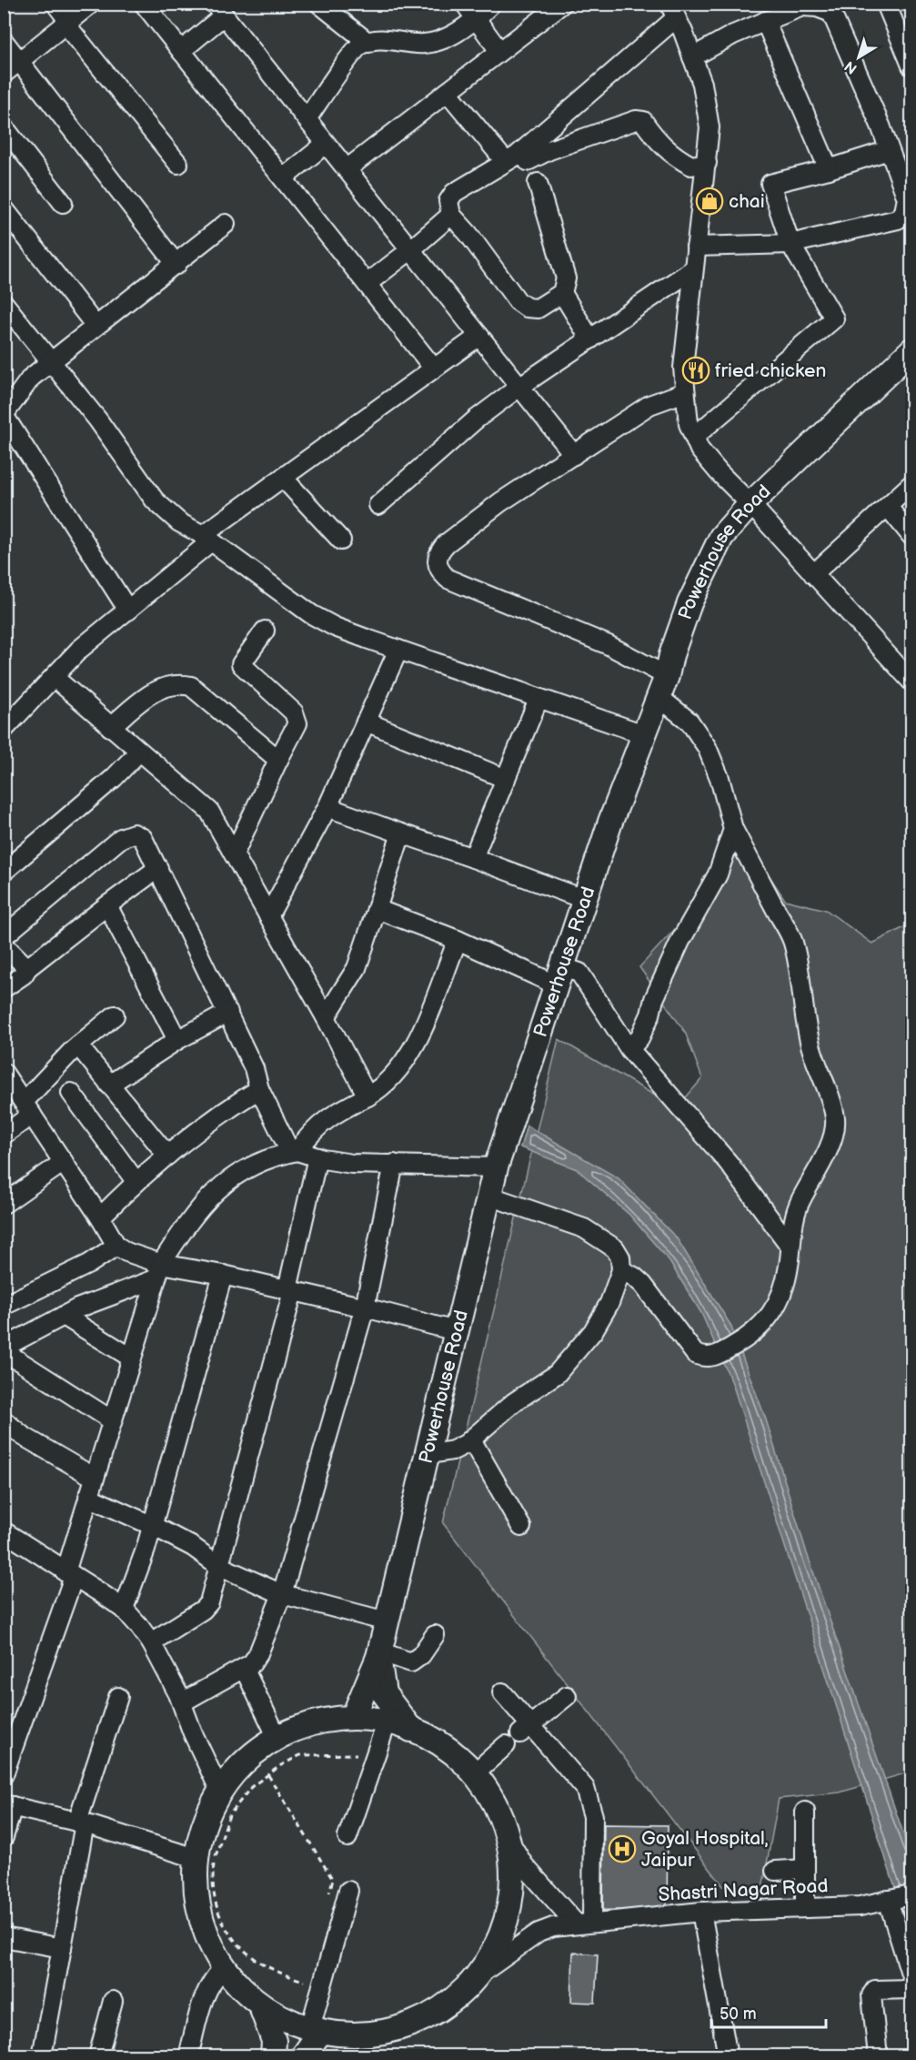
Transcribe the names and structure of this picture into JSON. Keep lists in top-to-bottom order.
{
  "streets": {
    "main road": ["Powerhouse Road"],
    "street": ["Shastri Nagar Road"]
  },
  "places": {
    "shop": ["chai"],
    "restaurant": ["fried chicken"],
    "hospital": ["Goyal Hospital, Jaipur"]
  },
  "scale_bar": "50 m",
  "north": "bottom left"
}
